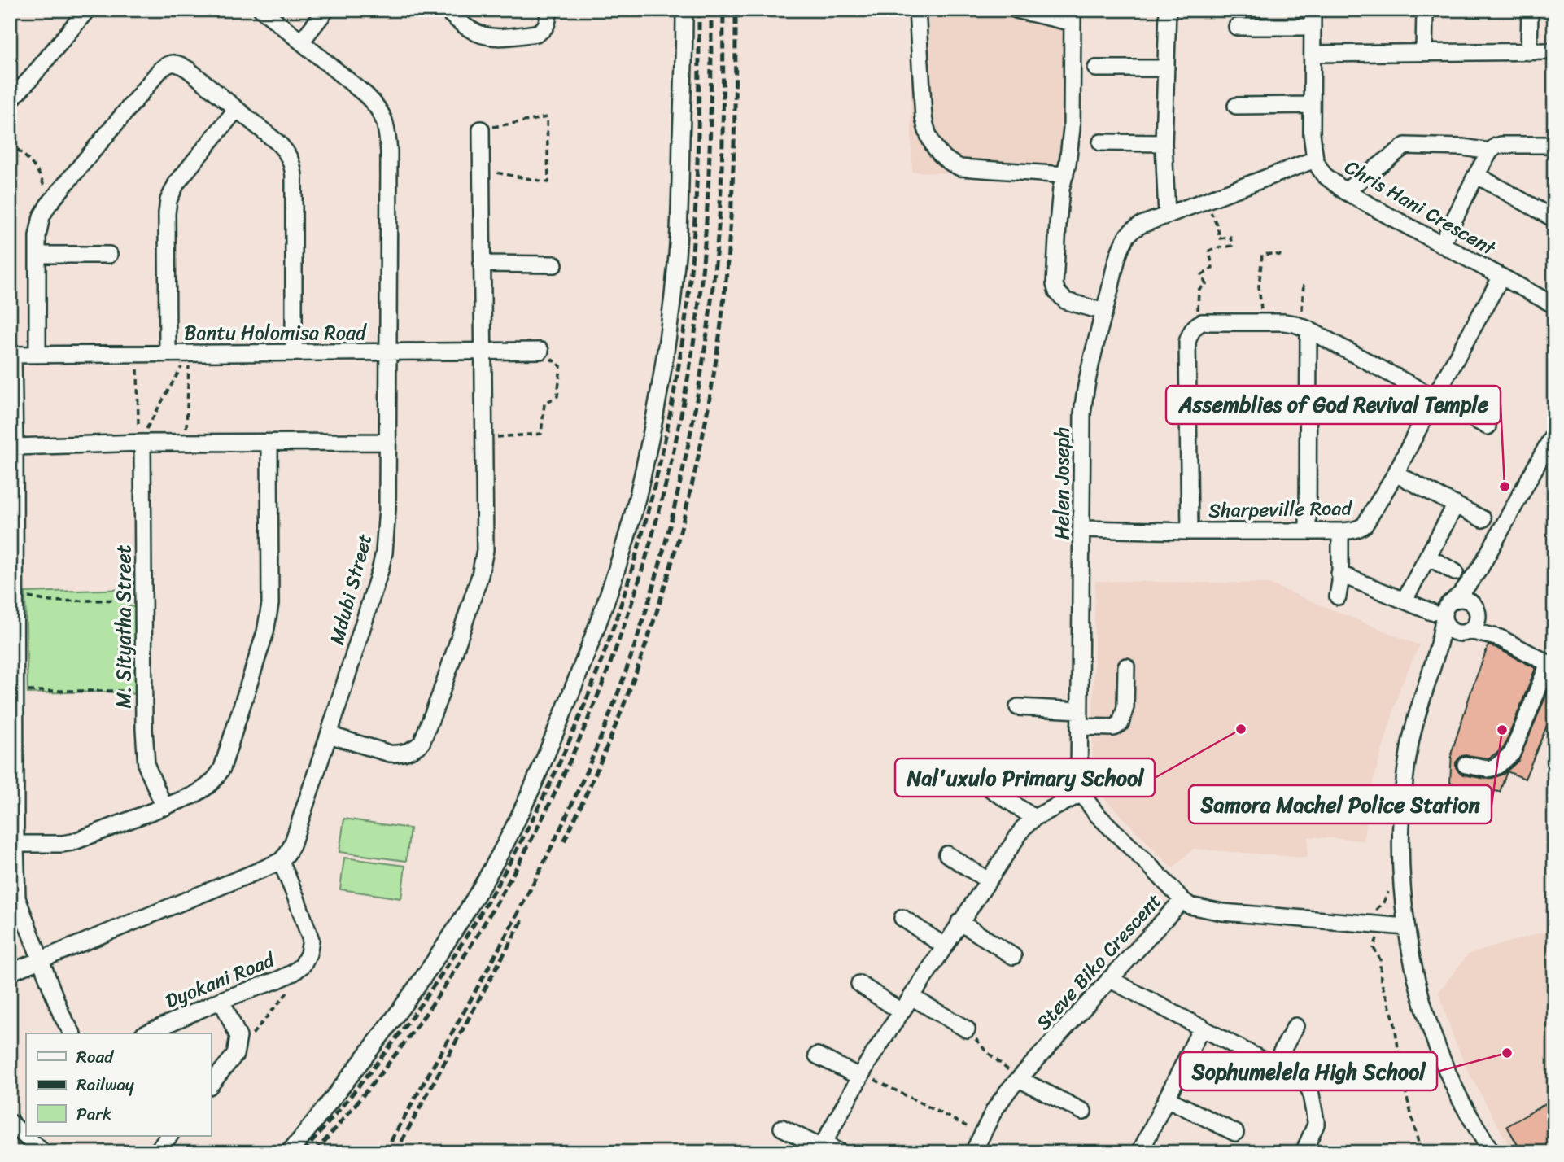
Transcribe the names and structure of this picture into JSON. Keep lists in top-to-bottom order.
{
  "streets": {
    "street": [
      "Chris Hani Crescent",
      "Bantu Holomisa Road",
      "Helen Joseph",
      "Sharpeville Road",
      "Mdubi Street",
      "M. Sityatha Street",
      "Steve Biko Crescent",
      "Dyokani Road"
    ]
  },
  "crossings": [
    ["Chris Hani Crescent", "Helen Joseph"],
    ["Chris Hani Crescent", "Sharpeville Road"],
    ["Bantu Holomisa Road", "Mdubi Street"],
    ["Helen Joseph", "Sharpeville Road"],
    ["Mdubi Street", "Dyokani Road"]
  ],
  "places": [
    "Assemblies of God Revival Temple",
    "Nal'uxulo Primary School",
    "Samora Machel Police Station",
    "Sophumelela High School"
  ],
  "legend": ["Road", "Railway", "Park"]
}
